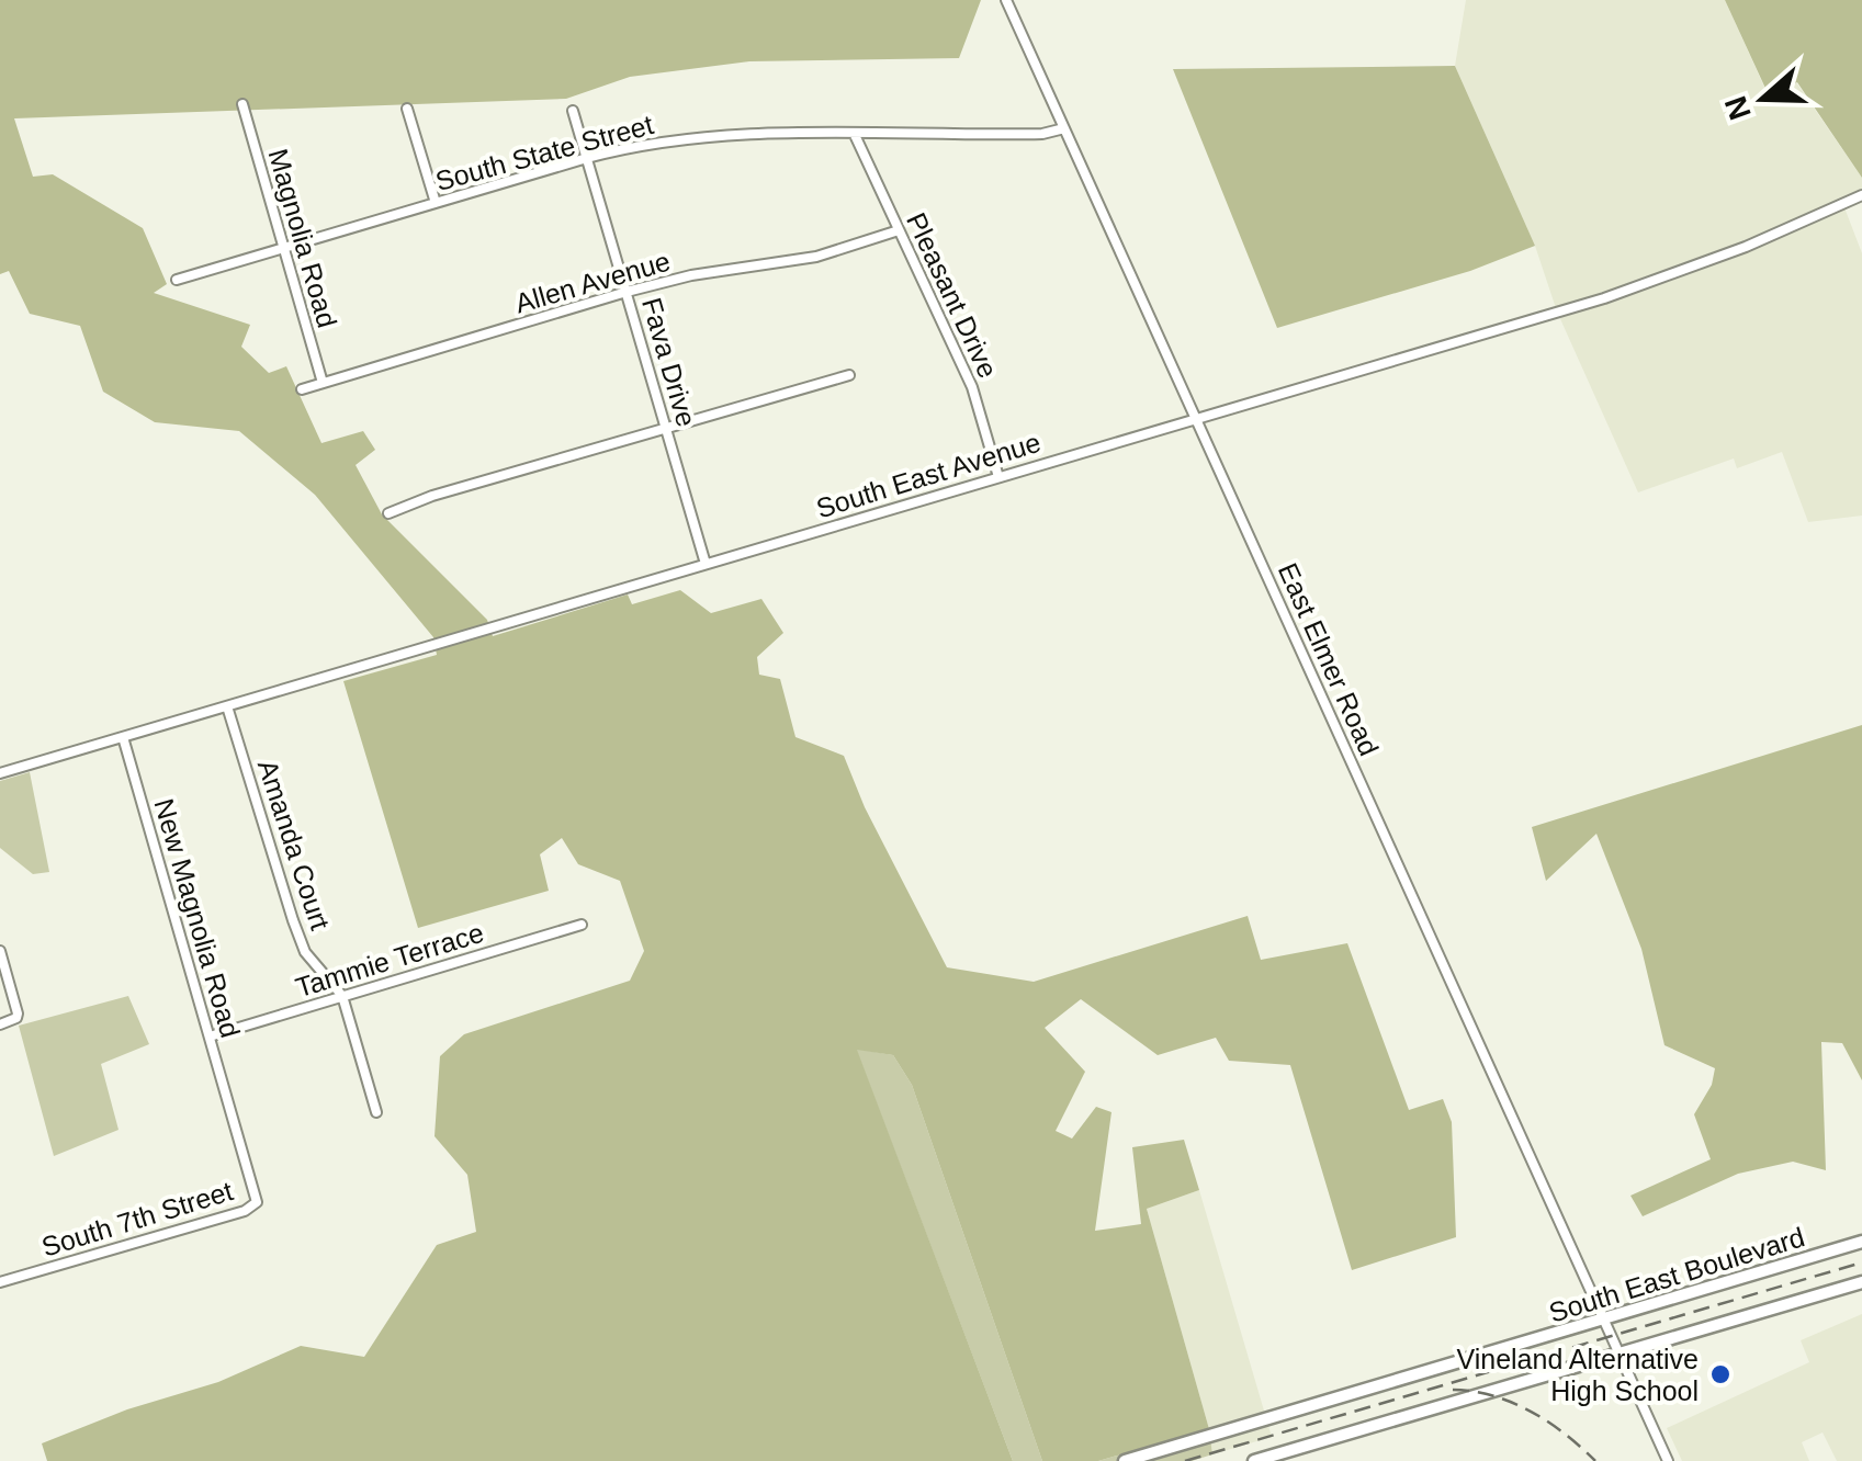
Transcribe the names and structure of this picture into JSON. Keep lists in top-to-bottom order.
{
  "streets": {
    "main road": ["South East Boulevard"],
    "street": [
      "South State Street",
      "Magnolia Road",
      "Allen Avenue",
      "Pleasant Drive",
      "Fava Drive",
      "South East Avenue",
      "East Elmer Road",
      "Amanda Court",
      "New Magnolia Road",
      "Tammie Terrace",
      "South 7th Street"
    ]
  },
  "crossings": [
    ["South State Street", "Magnolia Road"],
    ["South State Street", "Pleasant Drive"],
    ["South State Street", "Fava Drive"],
    ["South State Street", "East Elmer Road"],
    ["Magnolia Road", "Allen Avenue"],
    ["Allen Avenue", "Pleasant Drive"],
    ["Allen Avenue", "Fava Drive"],
    ["Pleasant Drive", "South East Avenue"],
    ["Fava Drive", "South East Avenue"],
    ["South East Avenue", "East Elmer Road"],
    ["South East Avenue", "Amanda Court"],
    ["South East Avenue", "New Magnolia Road"],
    ["East Elmer Road", "South East Boulevard"],
    ["Amanda Court", "Tammie Terrace"],
    ["New Magnolia Road", "Tammie Terrace"],
    ["New Magnolia Road", "South 7th Street"]
  ],
  "places": ["Vineland Alternative High School"],
  "north": "left"
}
